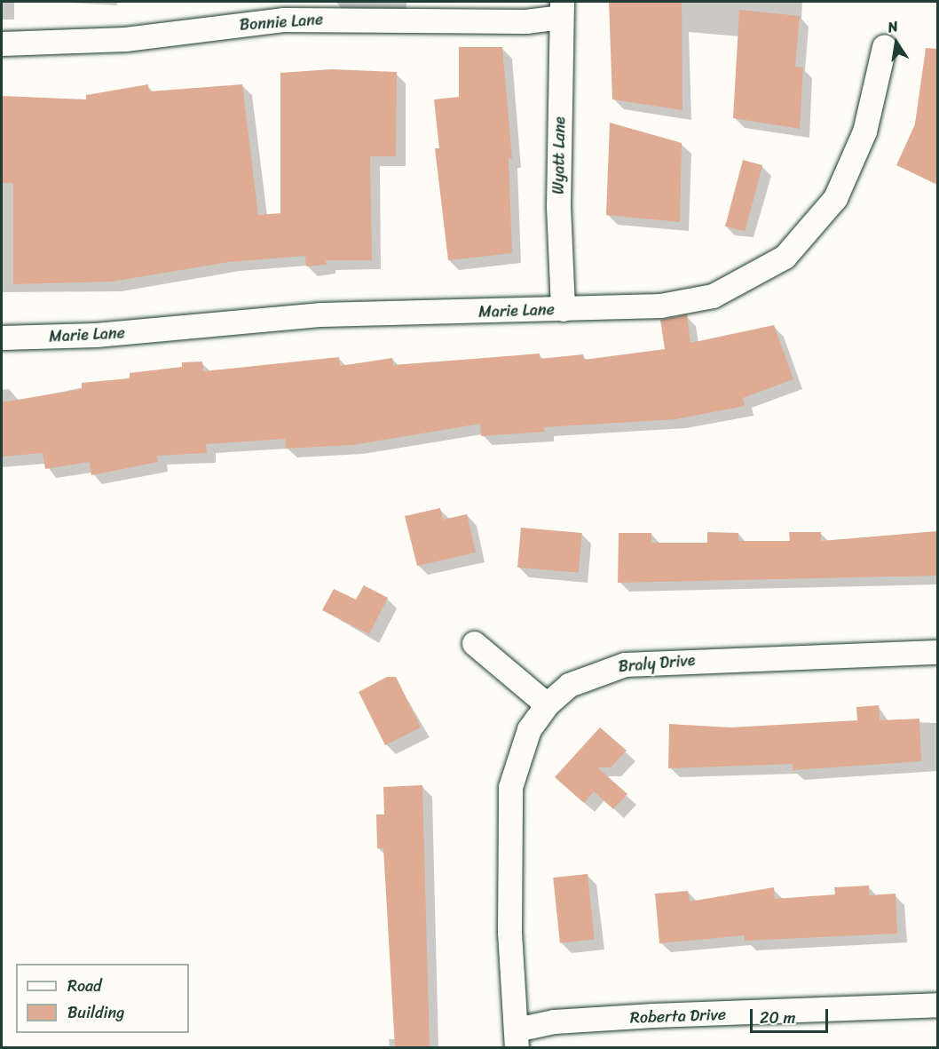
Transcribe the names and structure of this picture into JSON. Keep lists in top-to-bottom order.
{
  "streets": {
    "street": [
      "Bonnie Lane",
      "Wyatt Lane",
      "Marie Lane",
      "Braly Drive",
      "Roberta Drive"
    ]
  },
  "crossings": [
    ["Bonnie Lane", "Wyatt Lane"],
    ["Wyatt Lane", "Marie Lane"],
    ["Braly Drive", "Roberta Drive"]
  ],
  "legend": ["Road", "Building"],
  "scale_bar": "20 m",
  "north": "top"
}
